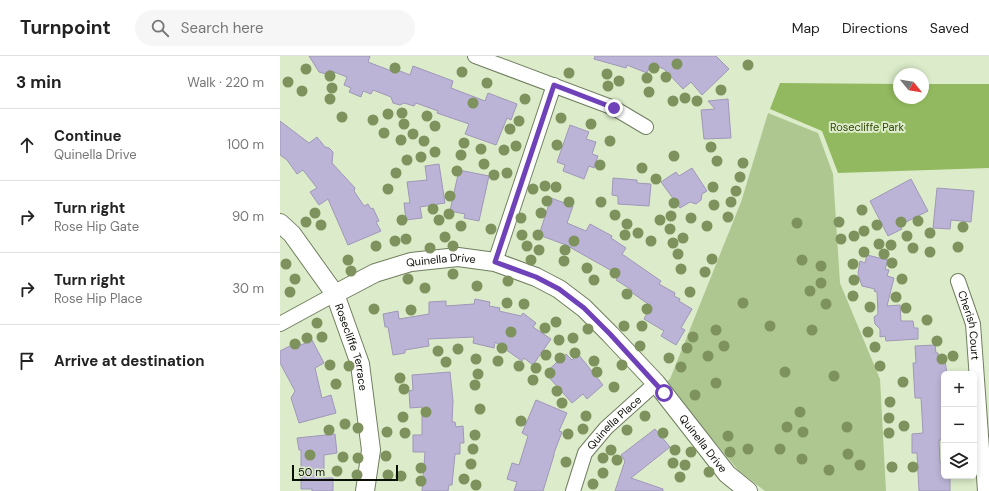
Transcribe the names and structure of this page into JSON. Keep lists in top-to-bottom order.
{
  "streets": {
    "street": [
      "Quinella Drive",
      "Cherish Court",
      "Rosecliffe Terrace",
      "Quinella Place"
    ]
  },
  "crossings": [
    ["Quinella Drive", "Rosecliffe Terrace"],
    ["Quinella Drive", "Quinella Place"]
  ],
  "parks": ["Rosecliffe Park"],
  "scale_bar": "50 m",
  "north": "bottom right",
  "page": {
    "header": "Turnpoint",
    "search": "Search here",
    "nav": ["Map", "Directions", "Saved"],
    "heading": ["3 min", "Walk · 220 m"],
    "list": [
      ["Continue", "Quinella Drive", "100 m"],
      ["Turn right", "Rose Hip Gate", "90 m"],
      ["Turn right", "Rose Hip Place", "30 m"],
      "Arrive at destination"
    ],
    "map_buttons": ["+", "−"],
    "scale": "50 m"
  }
}
